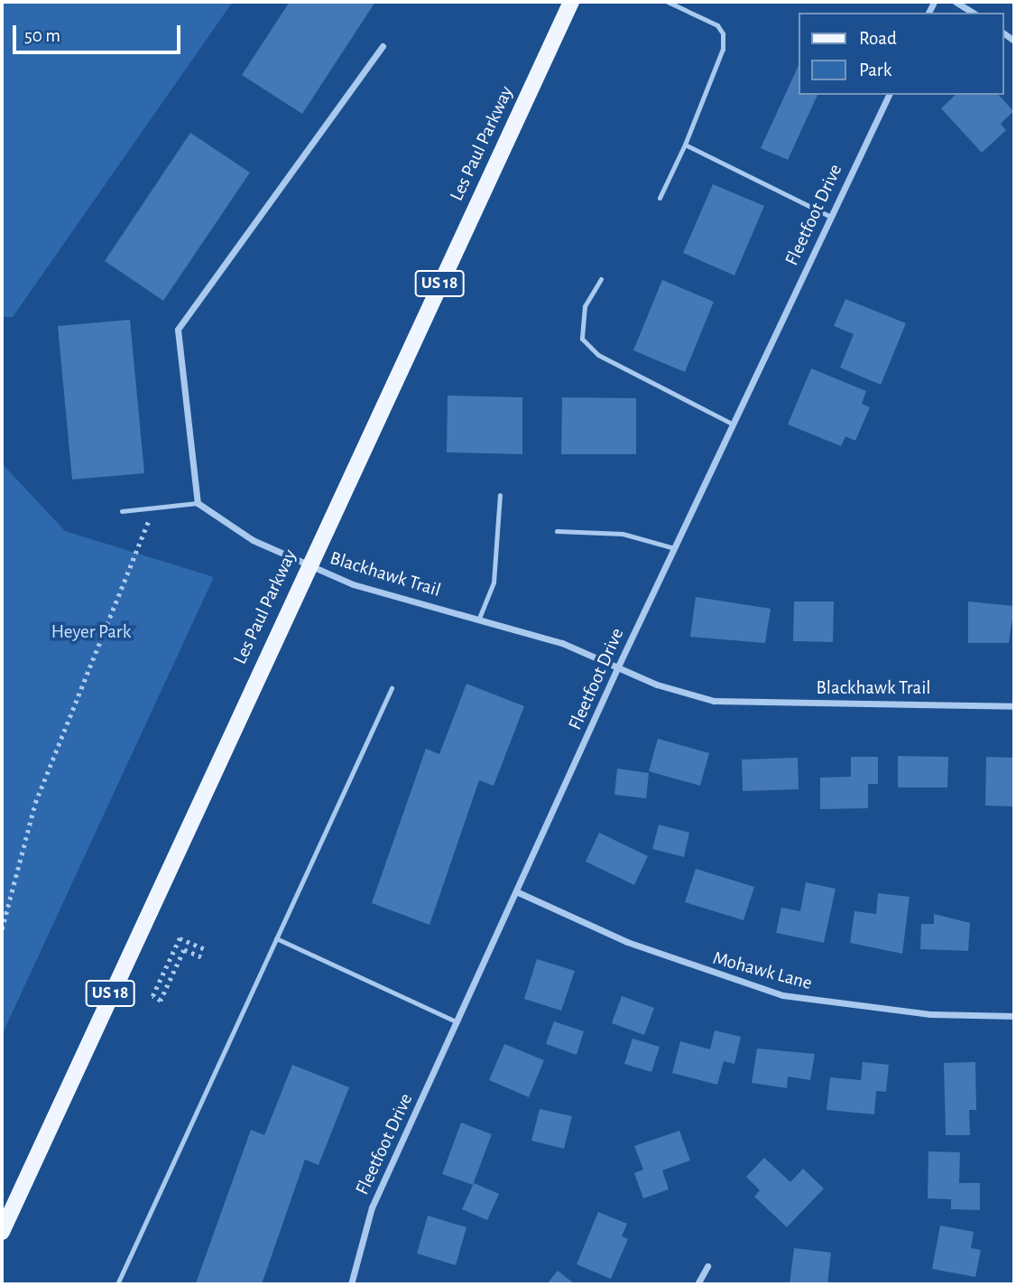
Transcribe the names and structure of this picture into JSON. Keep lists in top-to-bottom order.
{
  "streets": {
    "main road": ["Les Paul Parkway", "US 18"],
    "street": ["Fleetfoot Drive", "Blackhawk Trail", "Mohawk Lane"]
  },
  "crossings": [
    ["Les Paul Parkway", "Blackhawk Trail"],
    ["Fleetfoot Drive", "Blackhawk Trail"],
    ["Fleetfoot Drive", "Mohawk Lane"]
  ],
  "parks": ["Heyer Park"],
  "legend": ["Road", "Park"],
  "scale_bar": "50 m"
}
